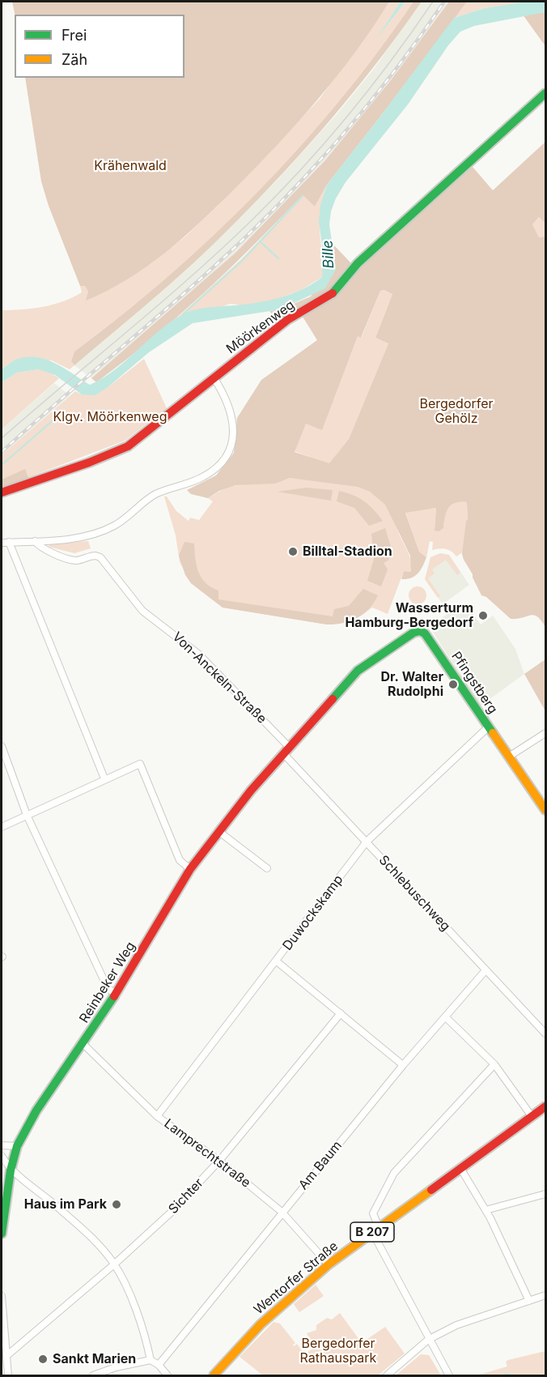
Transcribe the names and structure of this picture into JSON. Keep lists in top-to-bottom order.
{
  "streets": {
    "street": [
      "Möörkenweg",
      "Von-Anckeln-Straße",
      "Pfingstberg",
      "Schlebuschweg",
      "Duwockskamp",
      "Reinbeker Weg",
      "Lamprechtstraße",
      "Am Baum",
      "Sichter",
      "B 207",
      "Wentorfer Straße"
    ]
  },
  "crossings": [
    ["Von-Anckeln-Straße", "Schlebuschweg"],
    ["Von-Anckeln-Straße", "Reinbeker Weg"],
    ["Pfingstberg", "Duwockskamp"],
    ["Pfingstberg", "Reinbeker Weg"],
    ["Schlebuschweg", "Duwockskamp"],
    ["Schlebuschweg", "Reinbeker Weg"],
    ["Schlebuschweg", "Am Baum"],
    ["Duwockskamp", "Lamprechtstraße"],
    ["Reinbeker Weg", "Lamprechtstraße"],
    ["Lamprechtstraße", "Am Baum"],
    ["Lamprechtstraße", "Sichter"],
    ["Lamprechtstraße", "Wentorfer Straße"]
  ],
  "water": ["Bille"],
  "parks": [
    "Krähenwald",
    "Bergedorfer Gehölz",
    "Klgv. Möörkenweg",
    "Bergedorfer Rathauspark"
  ],
  "places": [
    "Billtal-Stadion",
    "Wasserturm Hamburg-Bergedorf",
    "Dr. Walter Rudolphi",
    "Haus im Park",
    "Sankt Marien"
  ],
  "legend": ["Frei", "Zäh"]
}
